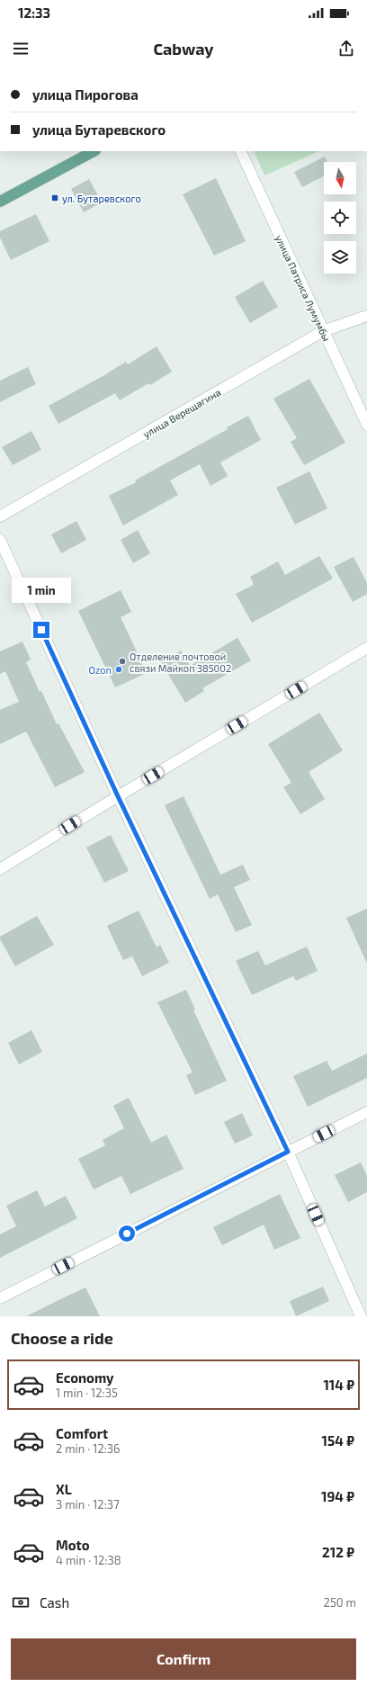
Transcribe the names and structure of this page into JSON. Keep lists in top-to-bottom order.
{
  "streets": {
    "street": ["улица Патриса Лумумбы", "улица Верещагина"]
  },
  "crossings": [
    ["улица Патриса Лумумбы", "улица Верещагина"]
  ],
  "places": {
    "transit": ["ул. Бутаревского"],
    "other": ["Отделение почтовой связи Майкоп 385002", "Ozon"]
  },
  "north": "bottom",
  "page": {
    "status": "12:33",
    "header": "Cabway",
    "banner": ["улица Пирогова", "улица Бутаревского"],
    "bubble": "1 min",
    "heading": "Choose a ride",
    "list": [
      {
        "name": "Economy",
        "note": "1 min · 12:35",
        "value": "114 ₽"
      },
      {
        "name": "Comfort",
        "note": "2 min · 12:36",
        "value": "154 ₽"
      },
      {
        "name": "XL",
        "note": "3 min · 12:37",
        "value": "194 ₽"
      },
      {
        "name": "Moto",
        "note": "4 min · 12:38",
        "value": "212 ₽"
      }
    ],
    "pay": ["Cash", "250 m"],
    "buttons": "Confirm"
  }
}
